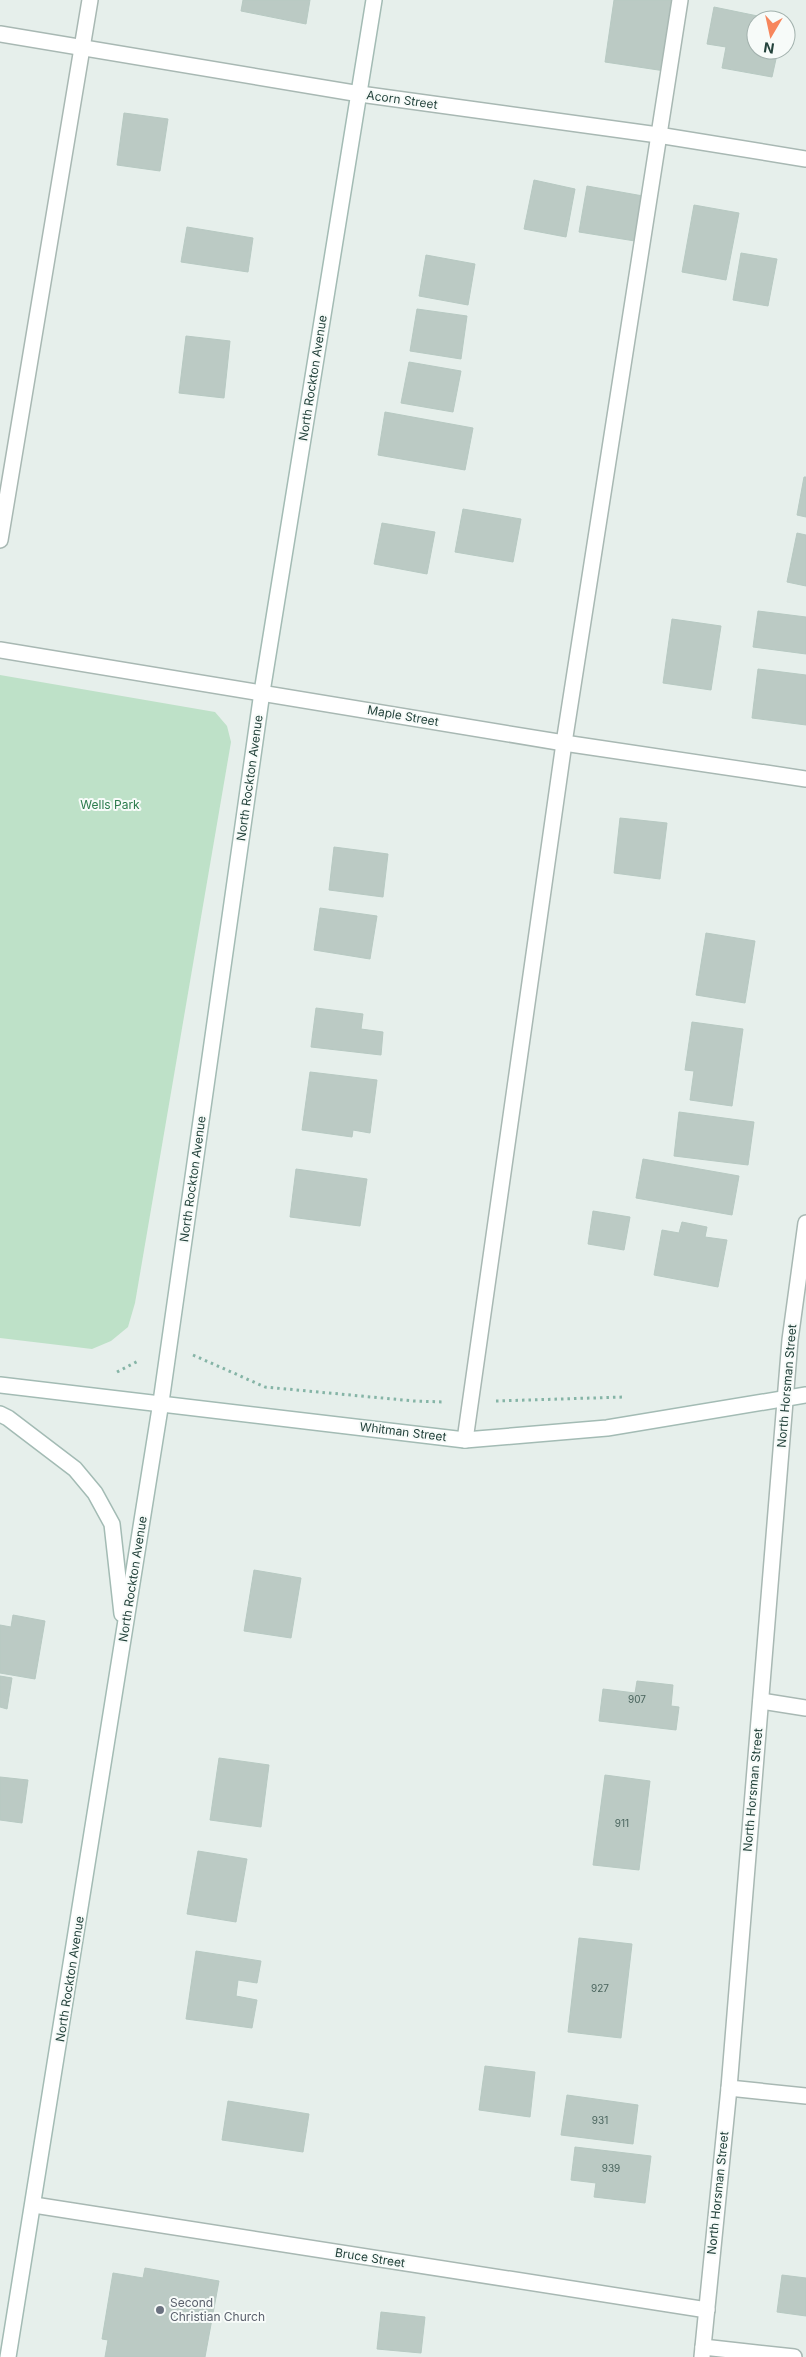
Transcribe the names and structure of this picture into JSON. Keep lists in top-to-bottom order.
{
  "streets": {
    "street": [
      "Acorn Street",
      "North Rockton Avenue",
      "Maple Street",
      "North Horsman Street",
      "Whitman Street",
      "Bruce Street"
    ]
  },
  "crossings": [
    ["Acorn Street", "North Rockton Avenue"],
    ["North Rockton Avenue", "Maple Street"],
    ["North Rockton Avenue", "Whitman Street"],
    ["North Rockton Avenue", "Bruce Street"],
    ["North Horsman Street", "Whitman Street"],
    ["North Horsman Street", "Bruce Street"]
  ],
  "parks": ["Wells Park"],
  "places": ["Second Christian Church"],
  "house_numbers": [
    "907",
    "911",
    "927",
    "931",
    "939"
  ],
  "north": "bottom"
}
